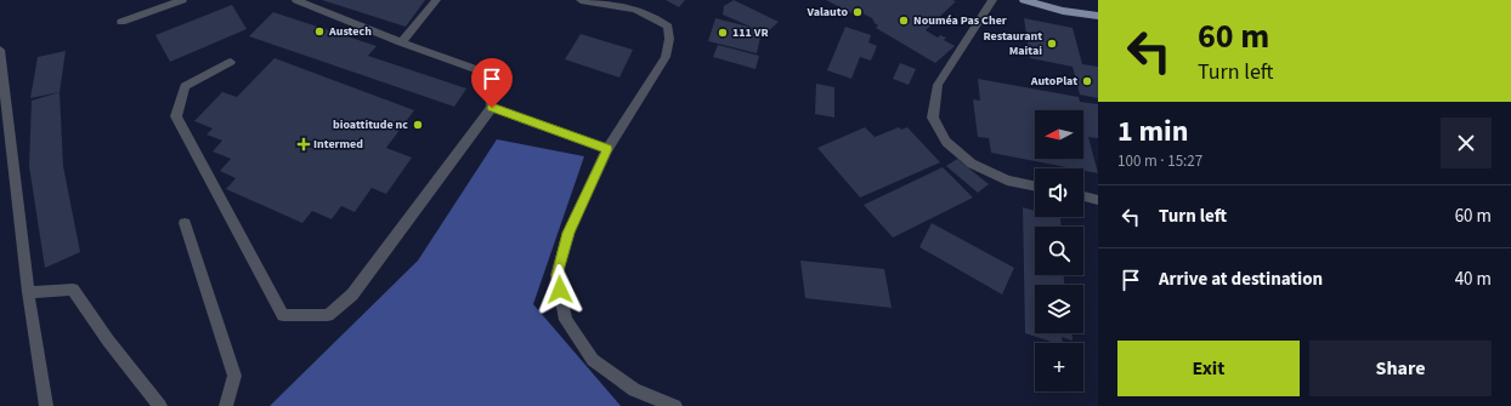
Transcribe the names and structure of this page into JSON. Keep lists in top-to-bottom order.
{
  "places": {
    "other": [
      "Valauto",
      "Nouméa Pas Cher",
      "Austech",
      "111 VR",
      "Restaurant Maitai",
      "AutoPlat",
      "bioattitude nc"
    ],
    "health": ["Intermed"]
  },
  "north": "left",
  "page": {
    "turn": ["60 m", "Turn left"],
    "heading": ["1 min", "100 m · 15:27"],
    "map_buttons": "+",
    "list": [
      {
        "name": "Turn left",
        "value": "60 m"
      },
      {
        "name": "Arrive at destination",
        "value": "40 m"
      }
    ],
    "buttons": ["Exit", "Share"]
  }
}
